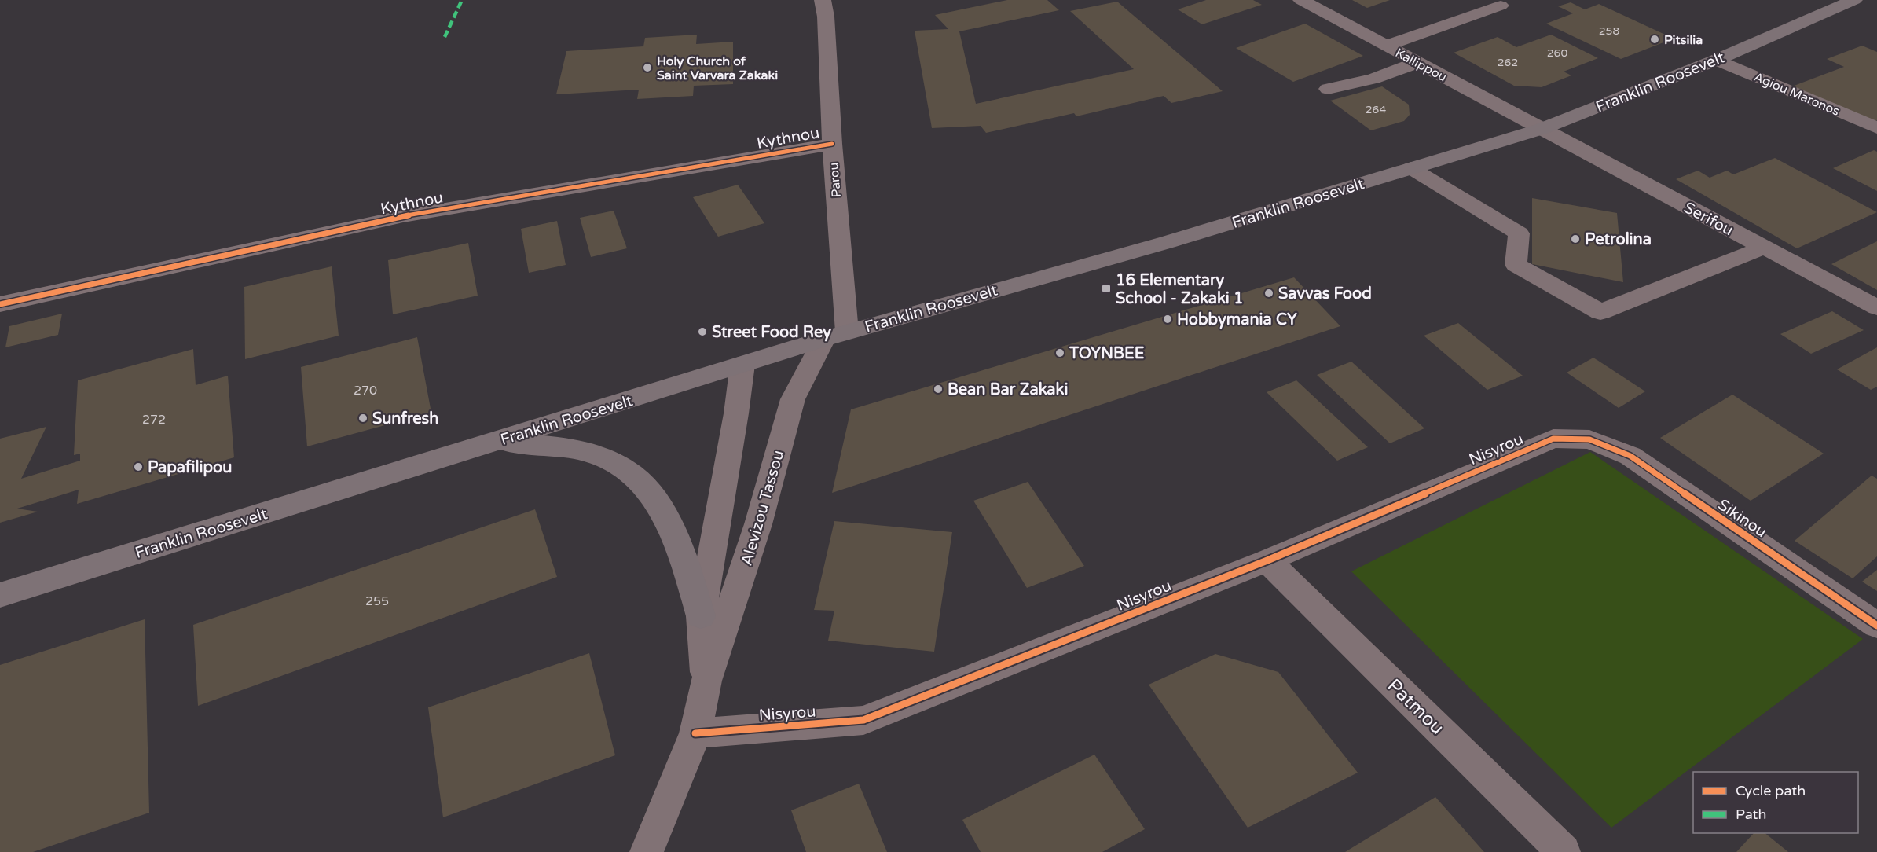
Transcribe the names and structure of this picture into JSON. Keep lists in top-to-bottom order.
{
  "streets": {
    "main road": ["Franklin Roosevelt"],
    "street": [
      "Kallippou",
      "Agiou Maronos",
      "Kythnou",
      "Parou",
      "Serifou",
      "Nisyrou",
      "Alevizou Tassou",
      "Sikinou",
      "Patmou"
    ]
  },
  "crossings": [
    ["Kallippou", "Franklin Roosevelt"],
    ["Kallippou", "Serifou"],
    ["Franklin Roosevelt", "Agiou Maronos"],
    ["Franklin Roosevelt", "Parou"],
    ["Franklin Roosevelt", "Serifou"],
    ["Franklin Roosevelt", "Alevizou Tassou"],
    ["Kythnou", "Parou"],
    ["Parou", "Alevizou Tassou"],
    ["Nisyrou", "Alevizou Tassou"],
    ["Nisyrou", "Sikinou"],
    ["Nisyrou", "Patmou"]
  ],
  "places": {
    "other": [
      "Pitsilia",
      "Holy Church of Saint Varvara Zakaki",
      "Petrolina",
      "Savvas Food",
      "Hobbymania CY",
      "Street Food Rey",
      "TOYNBEE",
      "Bean Bar Zakaki",
      "Sunfresh",
      "Papafilipou"
    ],
    "transit": ["16 Elementary School - Zakaki 1"]
  },
  "house_numbers": [
    "258",
    "260",
    "262",
    "264",
    "270",
    "272",
    "255"
  ],
  "legend": ["Cycle path", "Path"]
}
